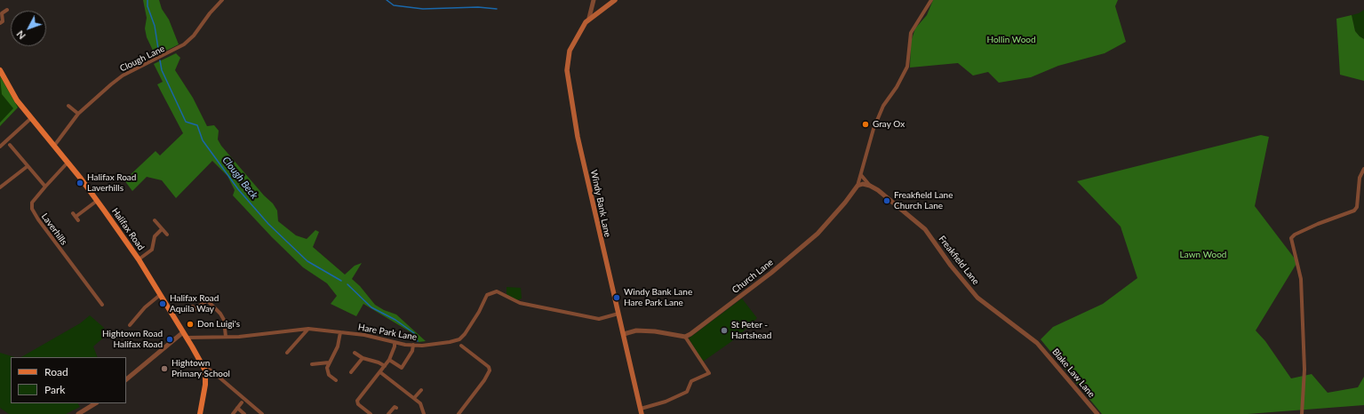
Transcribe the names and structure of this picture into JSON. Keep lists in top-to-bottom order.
{
  "streets": {
    "main road": ["Windy Bank Lane", "Halifax Road"],
    "street": [
      "Clough Lane",
      "Laverhills",
      "Freakfield Lane",
      "Church Lane",
      "Hare Park Lane",
      "Blake Law Lane"
    ]
  },
  "crossings": [
    ["Clough Lane", "Halifax Road"],
    ["Windy Bank Lane", "Hare Park Lane"],
    ["Laverhills", "Halifax Road"],
    ["Halifax Road", "Hare Park Lane"],
    ["Freakfield Lane", "Blake Law Lane"]
  ],
  "water": ["Clough Beck"],
  "parks": ["Hollin Wood", "Lawn Wood"],
  "places": [
    "Gray Ox",
    "Halifax Road Laverhills",
    "Freakfield Lane Church Lane",
    "Windy Bank Lane Hare Park Lane",
    "Halifax Road Aquila Way",
    "Don Luigi's",
    "St Peter - Hartshead",
    "Hightown Road Halifax Road",
    "Hightown Primary School"
  ],
  "legend": ["Road", "Park"],
  "north": "bottom left"
}
